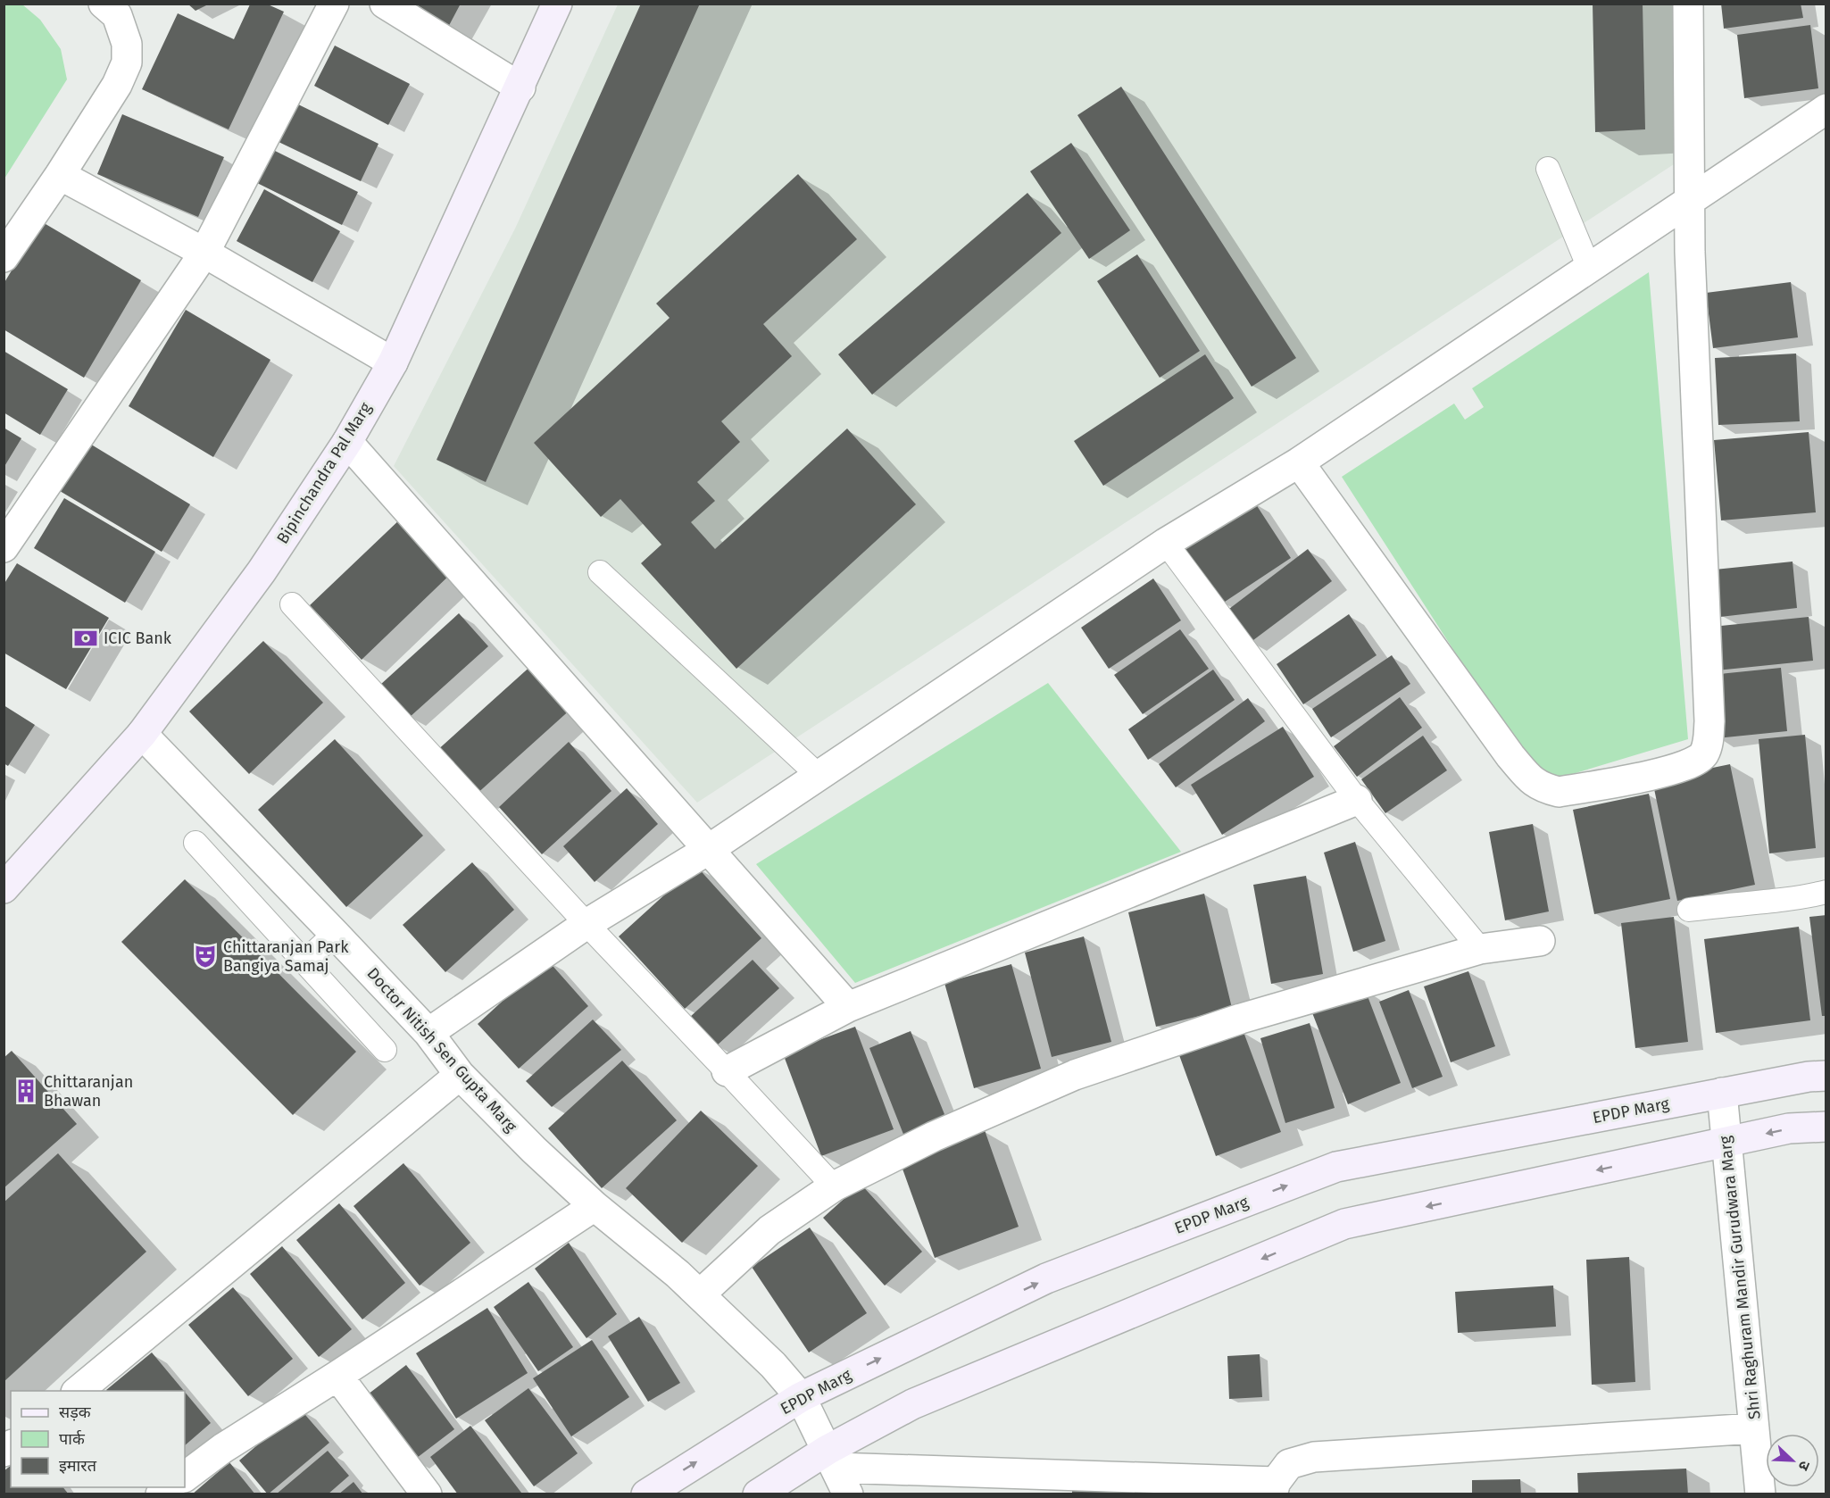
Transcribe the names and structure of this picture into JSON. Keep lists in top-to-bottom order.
{
  "streets": {
    "main road": ["Bipinchandra Pal Marg", "EPDP Marg"],
    "street": ["Doctor Nitish Sen Gupta Marg", "Shri Raghuram Mandir Gurudwara Marg"]
  },
  "crossings": [
    ["Bipinchandra Pal Marg", "Doctor Nitish Sen Gupta Marg"],
    ["Doctor Nitish Sen Gupta Marg", "EPDP Marg"],
    ["EPDP Marg", "Shri Raghuram Mandir Gurudwara Marg"]
  ],
  "places": {
    "bank": ["ICIC Bank"],
    "theatre": ["Chittaranjan Park Bangiya Samaj"],
    "building": ["Chittaranjan Bhawan"]
  },
  "legend": ["सड़क", "पार्क", "इमारत"],
  "north": "bottom right"
}
